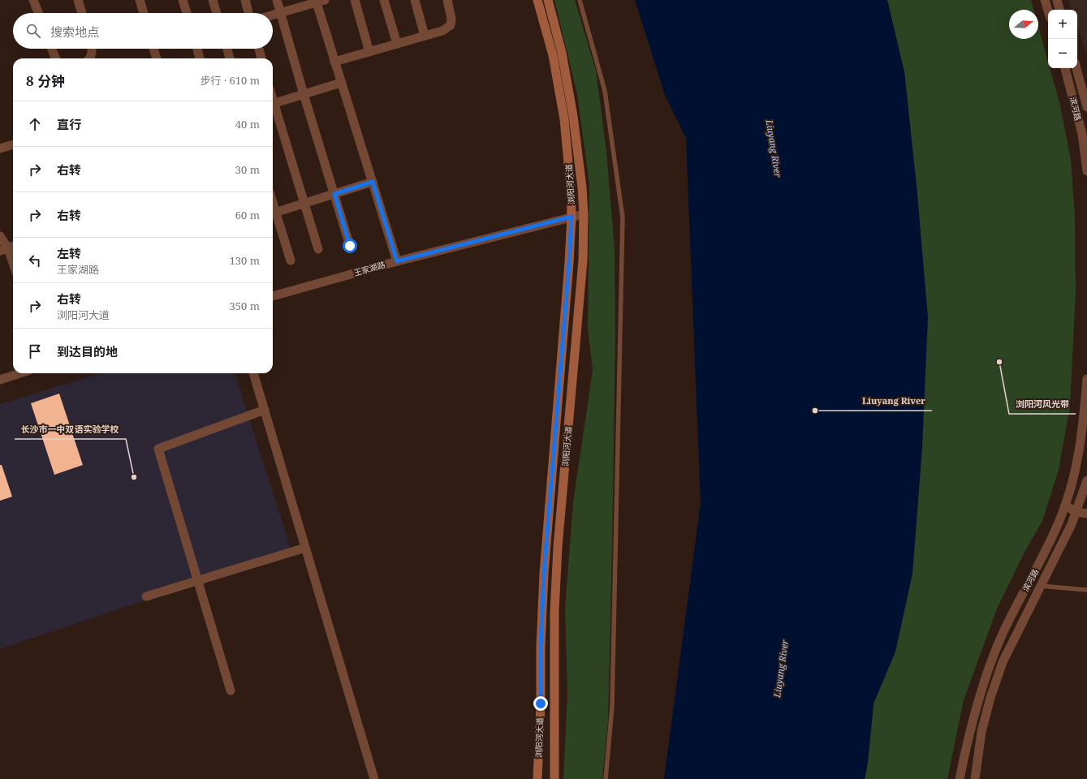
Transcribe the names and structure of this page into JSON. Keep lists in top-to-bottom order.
{
  "streets": {
    "main road": ["浏阳河大道"],
    "street": ["滨河路", "王家湖路"]
  },
  "crossings": [
    ["浏阳河大道", "王家湖路"]
  ],
  "water": ["Liuyang River"],
  "places": ["浏阳河风光带", "Liuyang River", "长沙市一中双语实验学校"],
  "north": "right",
  "page": {
    "map_buttons": ["+", "−"],
    "search": "搜索地点",
    "heading": ["8 分钟", "步行 · 610 m"],
    "list": [
      ["直行", "40 m"],
      ["右转", "30 m"],
      ["右转", "60 m"],
      ["左转", "王家湖路", "130 m"],
      ["右转", "浏阳河大道", "350 m"],
      "到达目的地"
    ]
  }
}
